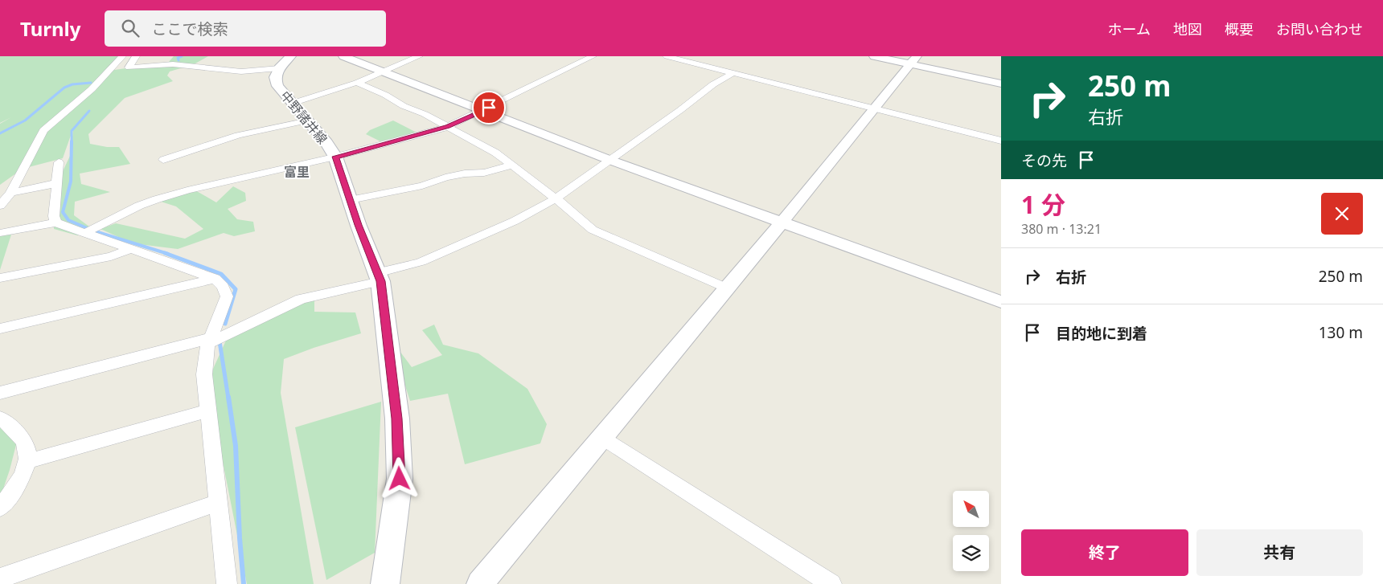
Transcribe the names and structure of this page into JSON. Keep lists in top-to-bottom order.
{
  "streets": {
    "main road": ["中野諸井線"]
  },
  "districts": ["富里"],
  "north": "top left",
  "page": {
    "header": "Turnly",
    "search": "ここで検索",
    "nav": [
      "ホーム",
      "地図",
      "概要",
      "お問い合わせ"
    ],
    "turn": ["250 m", "右折"],
    "then": "その先",
    "heading": ["1 分", "380 m · 13:21"],
    "list": [
      {
        "name": "右折",
        "value": "250 m"
      },
      {
        "name": "目的地に到着",
        "value": "130 m"
      }
    ],
    "buttons": ["終了", "共有"]
  }
}
